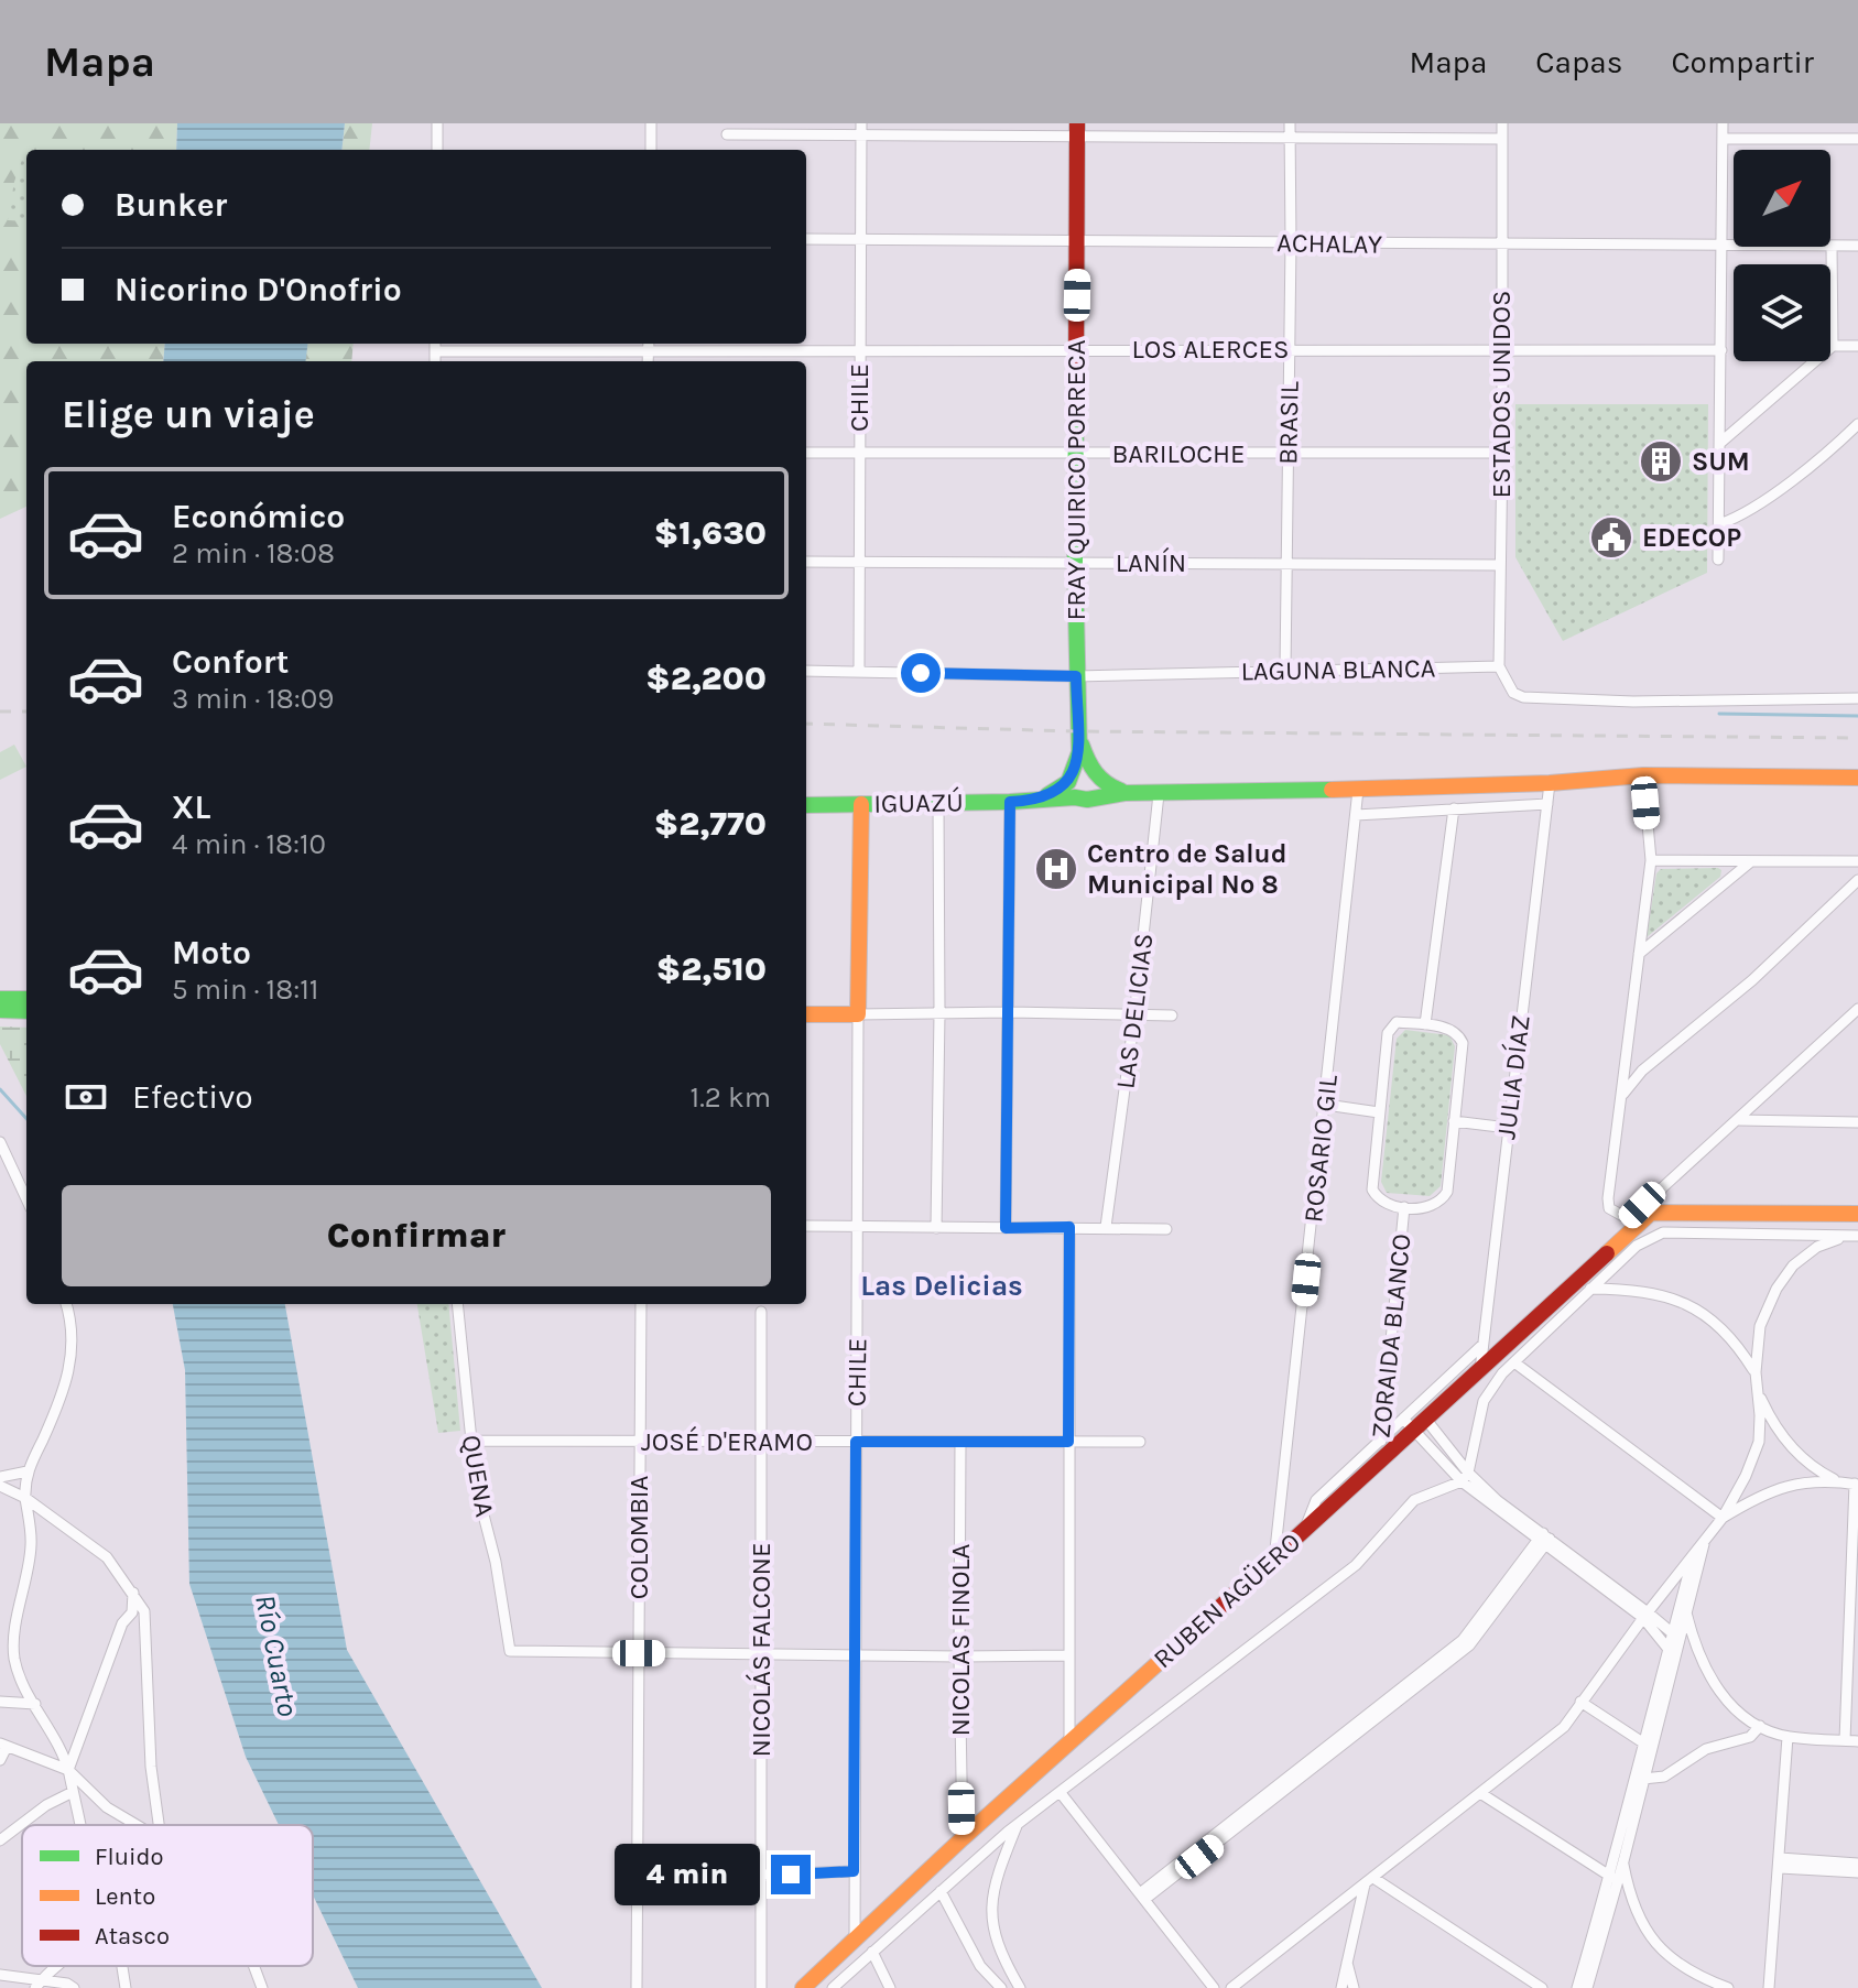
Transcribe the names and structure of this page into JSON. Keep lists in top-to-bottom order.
{
  "streets": {
    "main road": [
      "CHILE",
      "FRAY QUIRICO PORRECA",
      "IGUAZÚ",
      "RUBEN AGÜERO"
    ],
    "street": [
      "ACHALAY",
      "LOS ALERCES",
      "ESTADOS UNIDOS",
      "BRASIL",
      "BARILOCHE",
      "LANÍN",
      "LAGUNA BLANCA",
      "LAS DELICIAS",
      "JULIA DÍAZ",
      "ROSARIO GIL",
      "ZORAIDA BLANCO",
      "JOSÉ D'ERAMO",
      "QUENA",
      "COLOMBIA",
      "NICOLAS FINOLA",
      "NICOLÁS FALCONE"
    ]
  },
  "crossings": [
    ["ACHALAY", "ESTADOS UNIDOS"],
    ["ACHALAY", "CHILE"],
    ["ACHALAY", "BRASIL"],
    ["ACHALAY", "FRAY QUIRICO PORRECA"],
    ["LOS ALERCES", "ESTADOS UNIDOS"],
    ["LOS ALERCES", "CHILE"],
    ["LOS ALERCES", "BRASIL"],
    ["LOS ALERCES", "FRAY QUIRICO PORRECA"],
    ["ESTADOS UNIDOS", "BARILOCHE"],
    ["ESTADOS UNIDOS", "LANÍN"],
    ["ESTADOS UNIDOS", "LAGUNA BLANCA"],
    ["CHILE", "BARILOCHE"],
    ["CHILE", "LANÍN"],
    ["CHILE", "LAGUNA BLANCA"],
    ["CHILE", "IGUAZÚ"],
    ["CHILE", "JOSÉ D'ERAMO"],
    ["CHILE", "RUBEN AGÜERO"],
    ["BRASIL", "BARILOCHE"],
    ["BRASIL", "LANÍN"],
    ["BRASIL", "LAGUNA BLANCA"],
    ["BARILOCHE", "FRAY QUIRICO PORRECA"],
    ["FRAY QUIRICO PORRECA", "LANÍN"],
    ["FRAY QUIRICO PORRECA", "LAGUNA BLANCA"],
    ["FRAY QUIRICO PORRECA", "IGUAZÚ"],
    ["JULIA DÍAZ", "RUBEN AGÜERO"],
    ["ROSARIO GIL", "RUBEN AGÜERO"],
    ["ZORAIDA BLANCO", "RUBEN AGÜERO"],
    ["JOSÉ D'ERAMO", "QUENA"],
    ["JOSÉ D'ERAMO", "COLOMBIA"],
    ["JOSÉ D'ERAMO", "NICOLAS FINOLA"],
    ["JOSÉ D'ERAMO", "NICOLÁS FALCONE"],
    ["QUENA", "COLOMBIA"],
    ["RUBEN AGÜERO", "NICOLAS FINOLA"]
  ],
  "districts": ["Las Delicias"],
  "water": ["Río Cuarto"],
  "places": {
    "building": ["SUM"],
    "public building": ["EDECOP"],
    "hospital": ["Centro de Salud Municipal Nº 8"]
  },
  "legend": ["Fluido", "Lento", "Atasco"],
  "north": "top right",
  "page": {
    "header": "Mapa",
    "nav": ["Mapa", "Capas", "Compartir"],
    "banner": ["Bunker", "Nicorino D'Onofrio"],
    "heading": "Elige un viaje",
    "list": [
      {
        "name": "Económico",
        "note": "2 min · 18:08",
        "value": "$1,630"
      },
      {
        "name": "Confort",
        "note": "3 min · 18:09",
        "value": "$2,200"
      },
      {
        "name": "XL",
        "note": "4 min · 18:10",
        "value": "$2,770"
      },
      {
        "name": "Moto",
        "note": "5 min · 18:11",
        "value": "$2,510"
      }
    ],
    "pay": ["Efectivo", "1.2 km"],
    "buttons": "Confirmar",
    "bubble": "4 min"
  }
}
